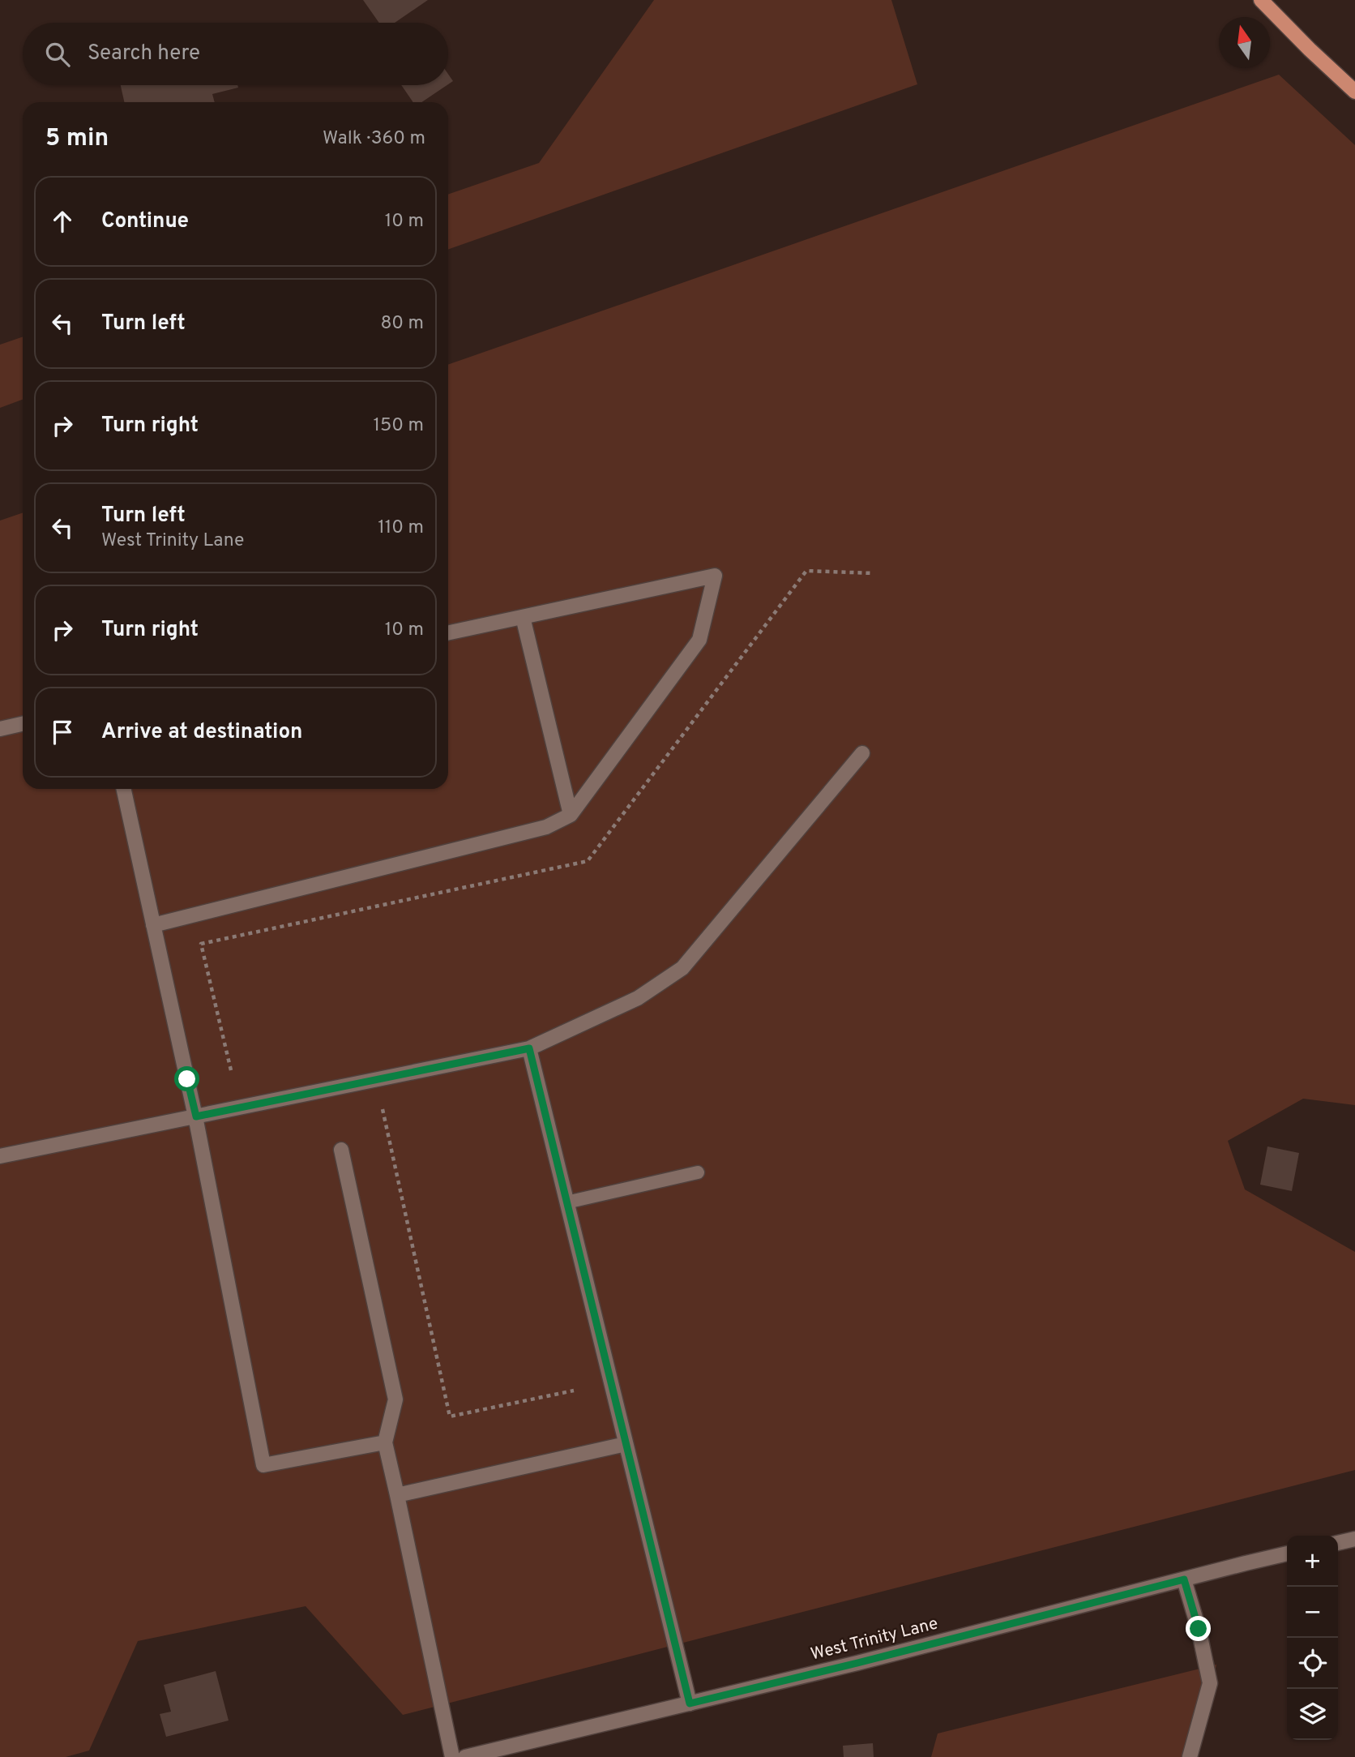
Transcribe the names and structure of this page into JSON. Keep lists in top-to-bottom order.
{
  "streets": {
    "street": ["West Trinity Lane"]
  },
  "north": "top",
  "page": {
    "search": "Search here",
    "heading": ["5 min", "Walk · 360 m"],
    "list": [
      ["Continue", "10 m"],
      ["Turn left", "80 m"],
      ["Turn right", "150 m"],
      ["Turn left", "West Trinity Lane", "110 m"],
      ["Turn right", "10 m"],
      "Arrive at destination"
    ],
    "map_buttons": ["+", "−"]
  }
}
